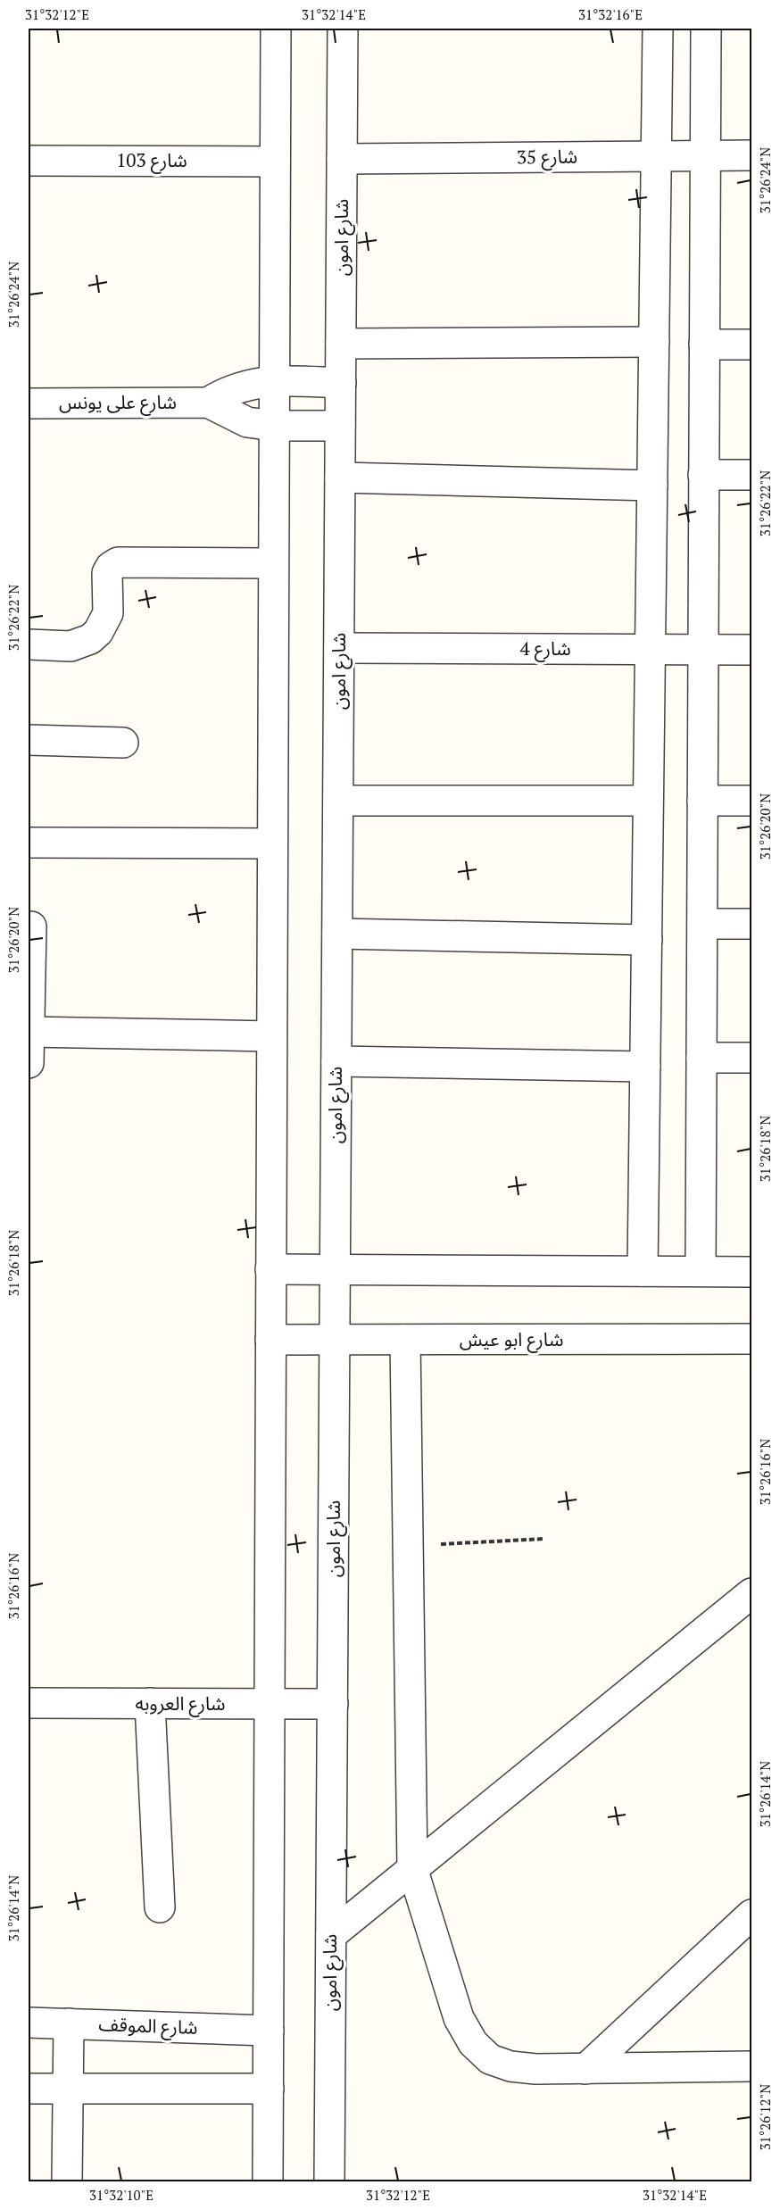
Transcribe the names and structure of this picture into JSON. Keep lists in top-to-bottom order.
{
  "streets": {
    "street": [
      "شارع 35",
      "شارع 103",
      "شارع امون",
      "شارع على يونس",
      "شارع 4",
      "شارع ابو عيش",
      "شارع العروبه",
      "شارع الموقف"
    ]
  },
  "crossings": [
    ["شارع 35", "شارع امون"],
    ["شارع امون", "شارع على يونس"],
    ["شارع امون", "شارع 4"],
    ["شارع امون", "شارع ابو عيش"],
    ["شارع امون", "شارع العروبه"]
  ],
  "coordinates": [
    "31°32'12\"E",
    "31°32'14\"E",
    "31°32'16\"E",
    "31°26'24\"N",
    "31°26'22\"N",
    "31°26'20\"N",
    "31°26'18\"N",
    "31°26'16\"N",
    "31°26'14\"N",
    "31°26'12\"N",
    "31°32'10\"E"
  ]
}
